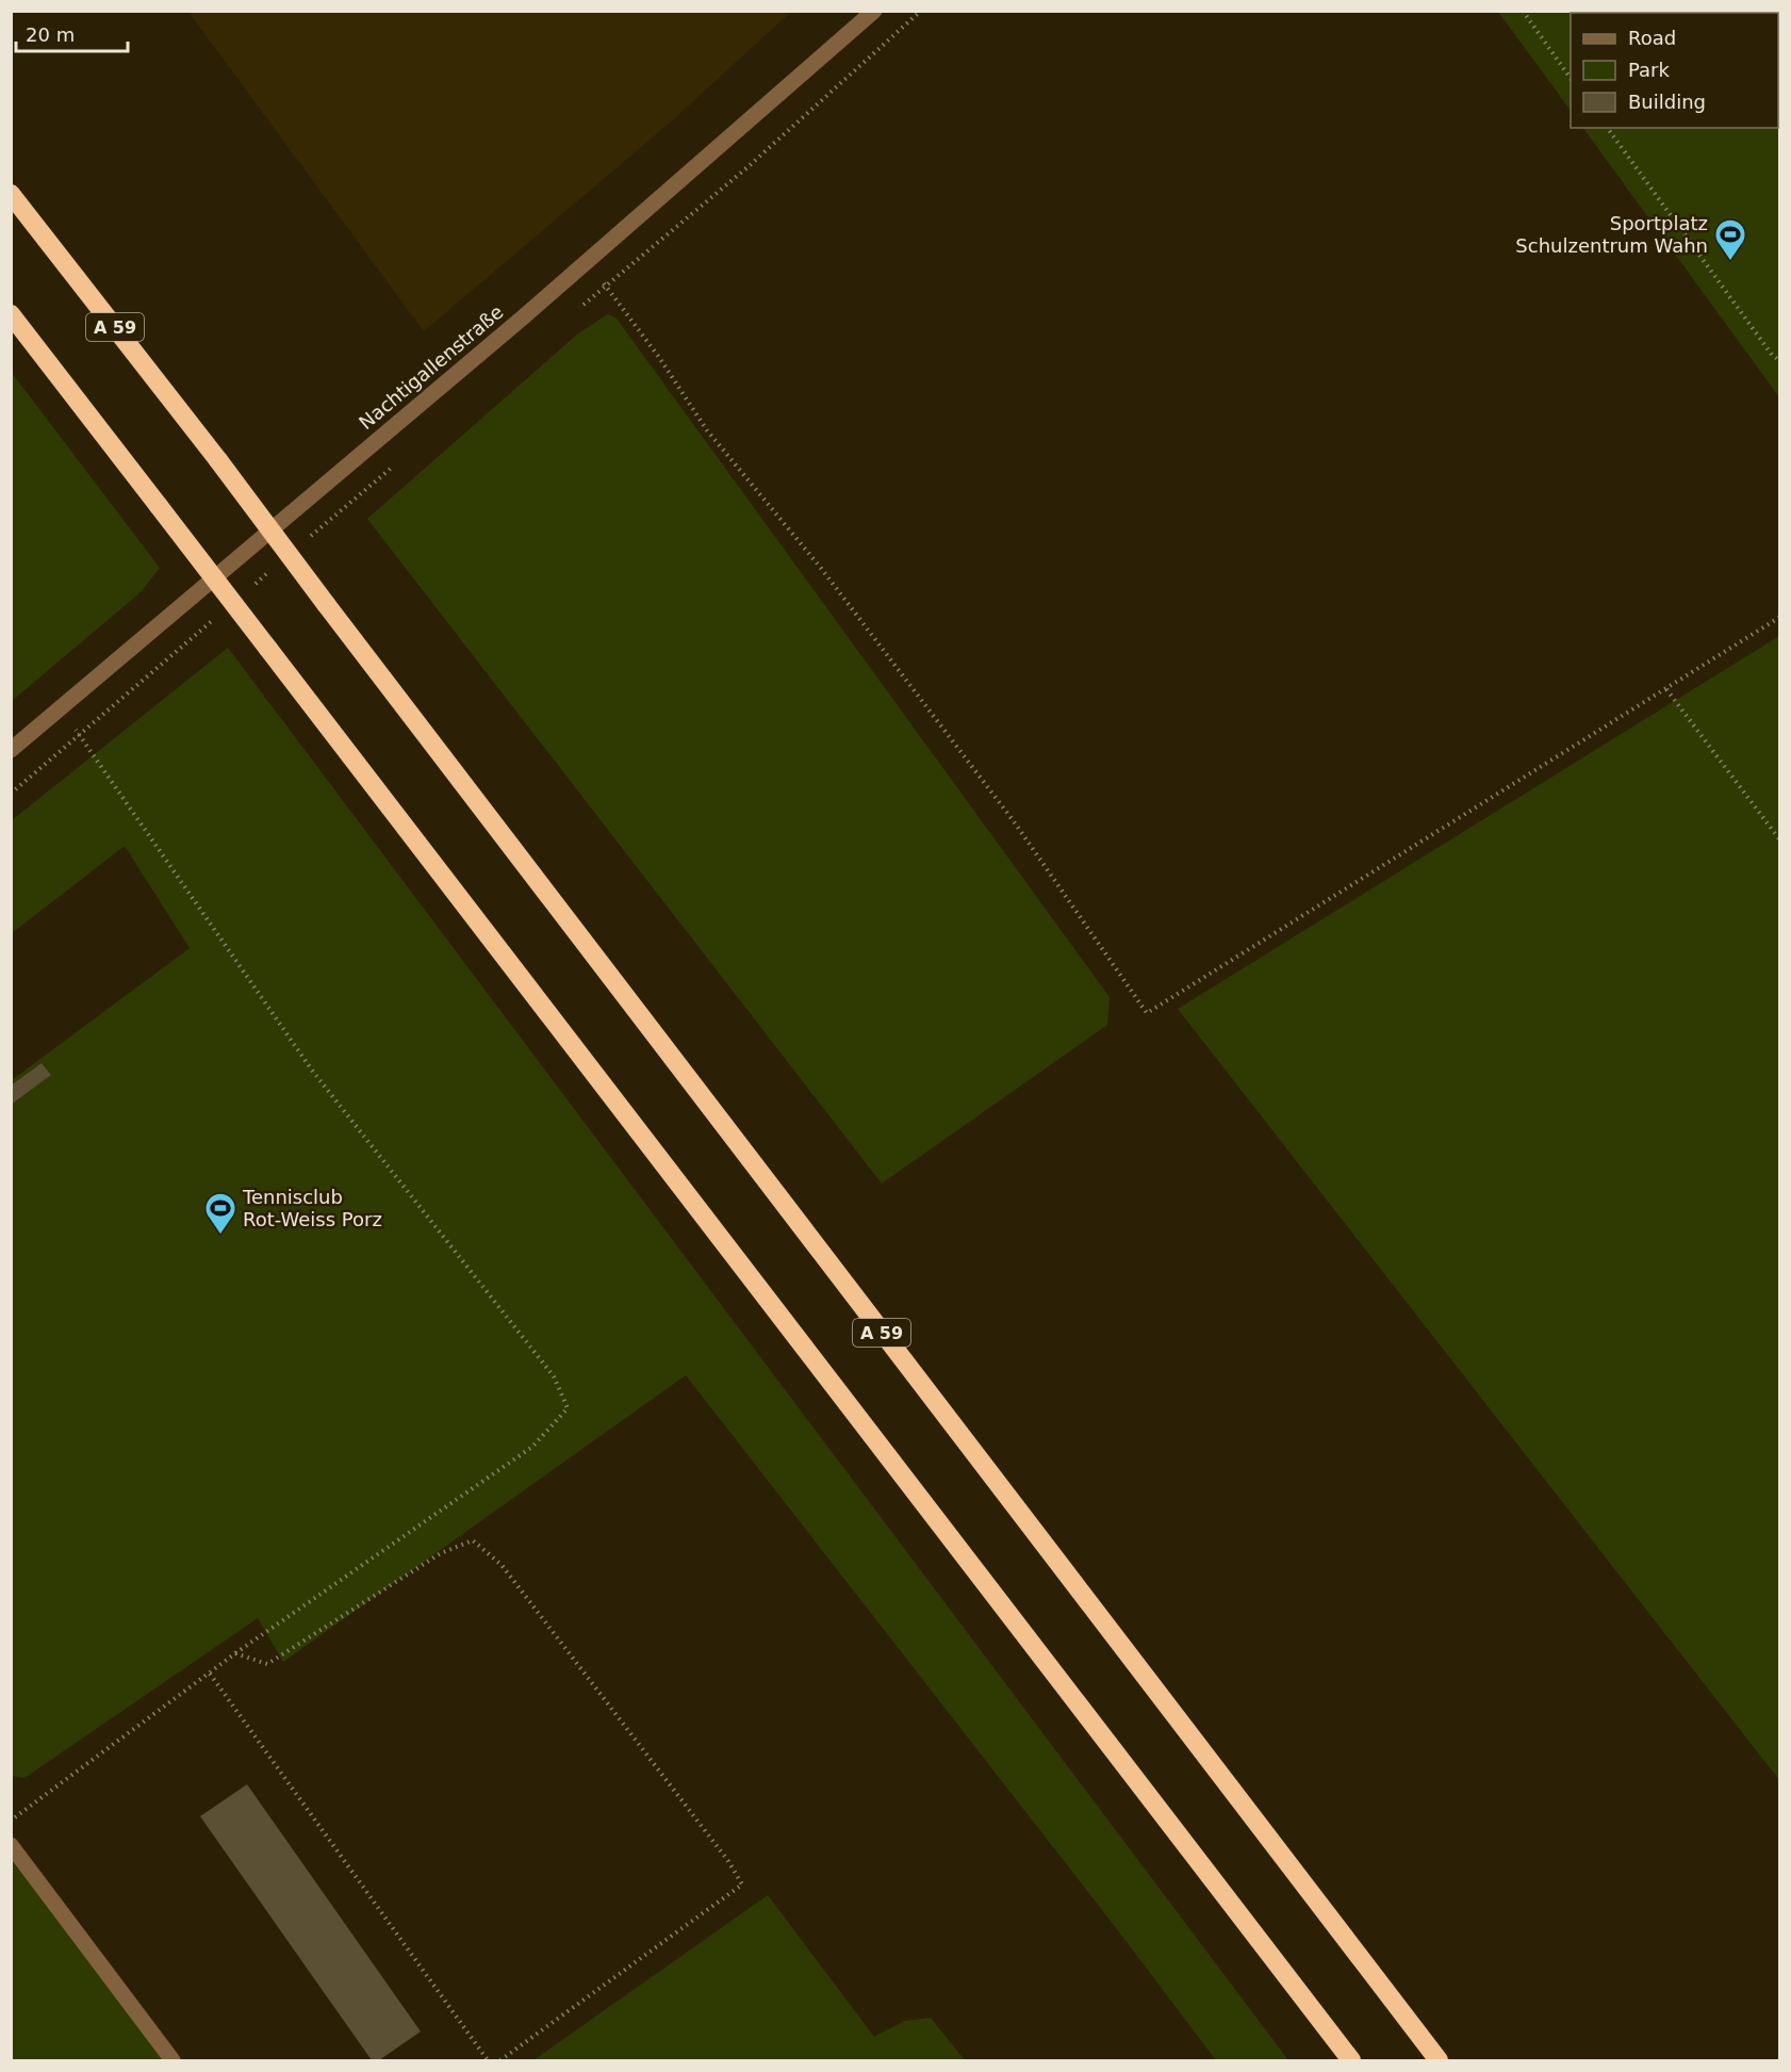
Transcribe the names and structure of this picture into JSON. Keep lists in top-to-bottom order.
{
  "streets": {
    "highway": ["A 59"],
    "street": ["Nachtigallenstraße"]
  },
  "places": {
    "sports": ["Sportplatz Schulzentrum Wahn", "Tennisclub Rot-Weiss Porz"]
  },
  "legend": ["Road", "Park", "Building"],
  "scale_bar": "20 m"
}
